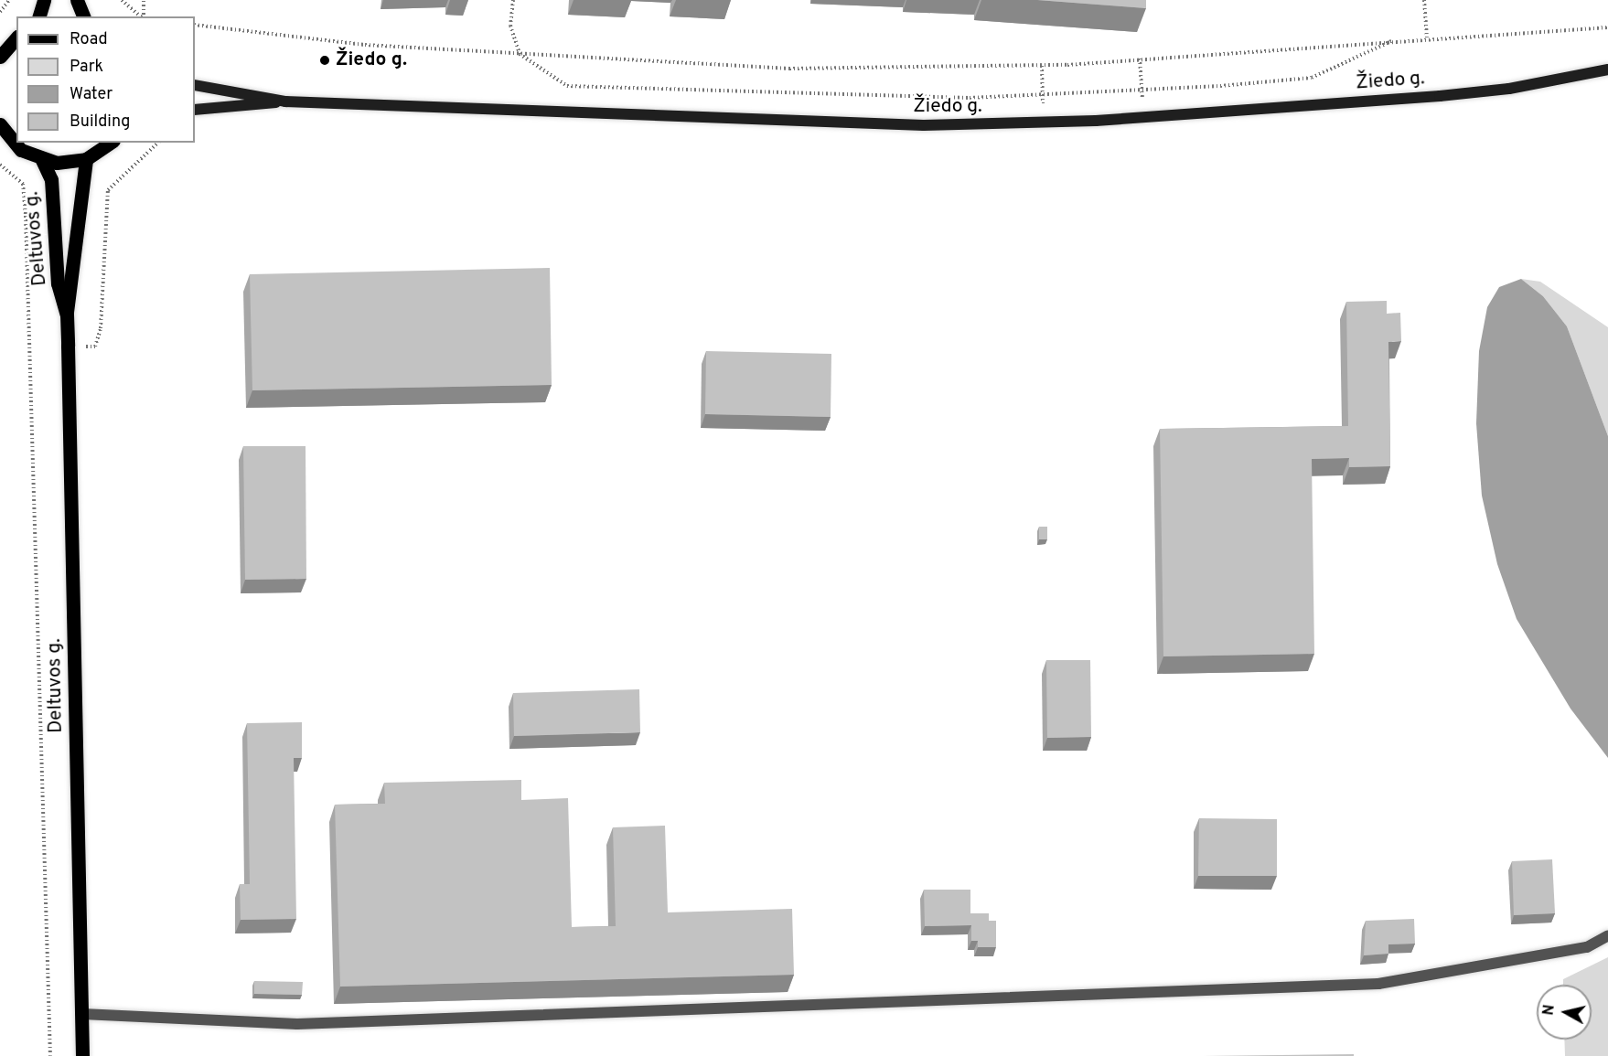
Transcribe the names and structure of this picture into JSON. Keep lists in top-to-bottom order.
{
  "streets": {
    "main road": ["Deltuvos g."],
    "street": ["Žiedo g."]
  },
  "places": ["Žiedo g."],
  "legend": [
    "Road",
    "Park",
    "Water",
    "Building"
  ],
  "north": "left"
}
